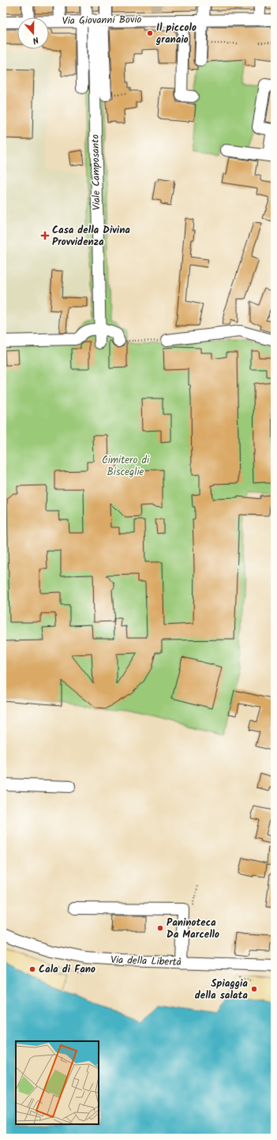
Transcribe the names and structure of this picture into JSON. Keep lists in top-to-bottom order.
{
  "streets": {
    "street": ["Via Giovanni Bovio", "Viale Camposanto", "Via della Libertà"]
  },
  "crossings": [
    ["Via Giovanni Bovio", "Viale Camposanto"]
  ],
  "parks": ["Cimitero di Bisceglie"],
  "places": {
    "other": [
      "Il piccolo granaio",
      "Paninoteca Da Marcello",
      "Cala di Fano",
      "Spiaggia della salata"
    ],
    "health": ["Casa della Divina Provvidenza"]
  },
  "north": "bottom"
}
